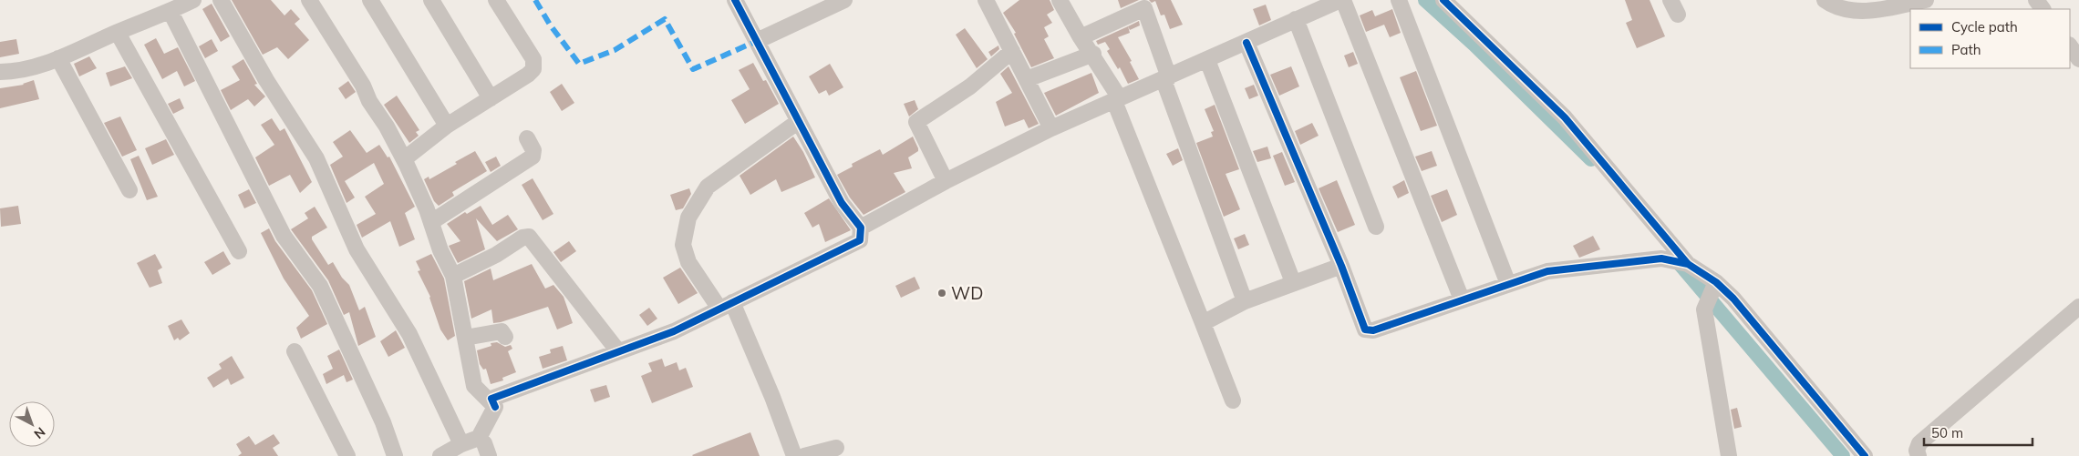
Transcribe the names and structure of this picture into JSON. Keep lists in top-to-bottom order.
{
  "places": ["WD"],
  "legend": ["Cycle path", "Path"],
  "scale_bar": "50 m",
  "north": "bottom right"
}
